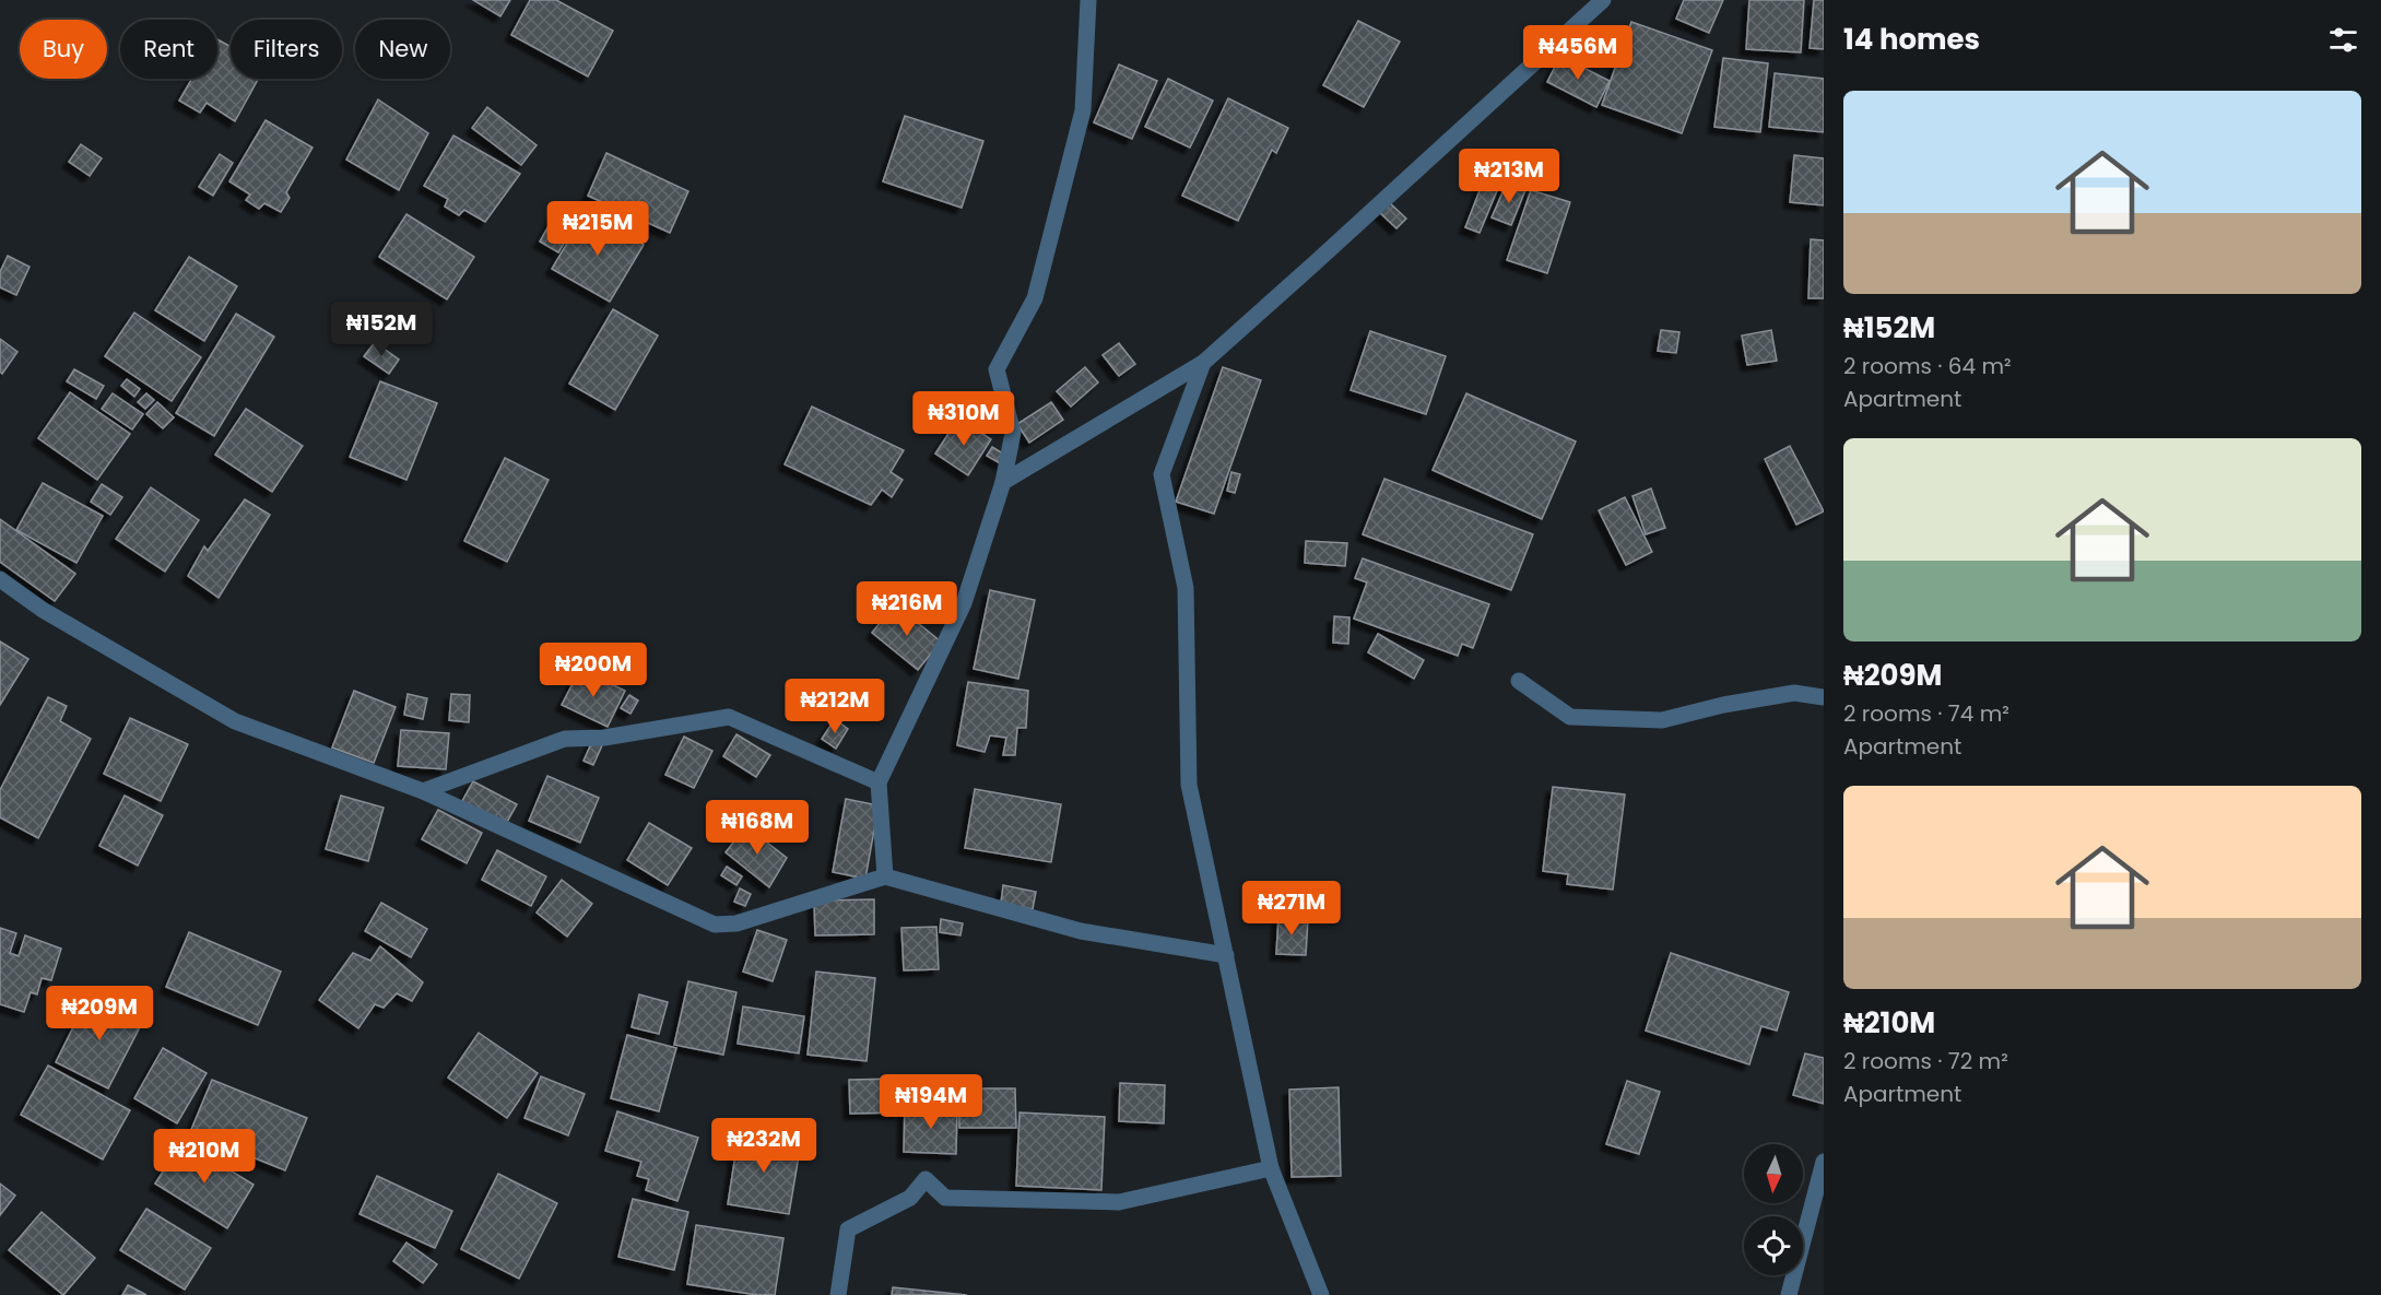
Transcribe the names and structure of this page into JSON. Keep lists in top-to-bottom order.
{
  "north": "bottom",
  "page": {
    "heading": "14 homes",
    "chip": [
      "Buy",
      "Rent",
      "Filters",
      "New"
    ],
    "price": [
      "₦456M",
      "₦213M",
      "₦215M",
      "₦152M",
      "₦310M",
      "₦216M",
      "₦200M",
      "₦212M",
      "₦168M",
      "₦271M",
      "₦209M",
      "₦194M",
      "₦232M",
      "₦210M"
    ],
    "list": [
      {
        "name": "₦152M",
        "note": "2 rooms · 64 m² · Apartment"
      },
      {
        "name": "₦209M",
        "note": "2 rooms · 74 m² · Apartment"
      },
      {
        "name": "₦210M",
        "note": "2 rooms · 72 m² · Apartment"
      }
    ]
  }
}
